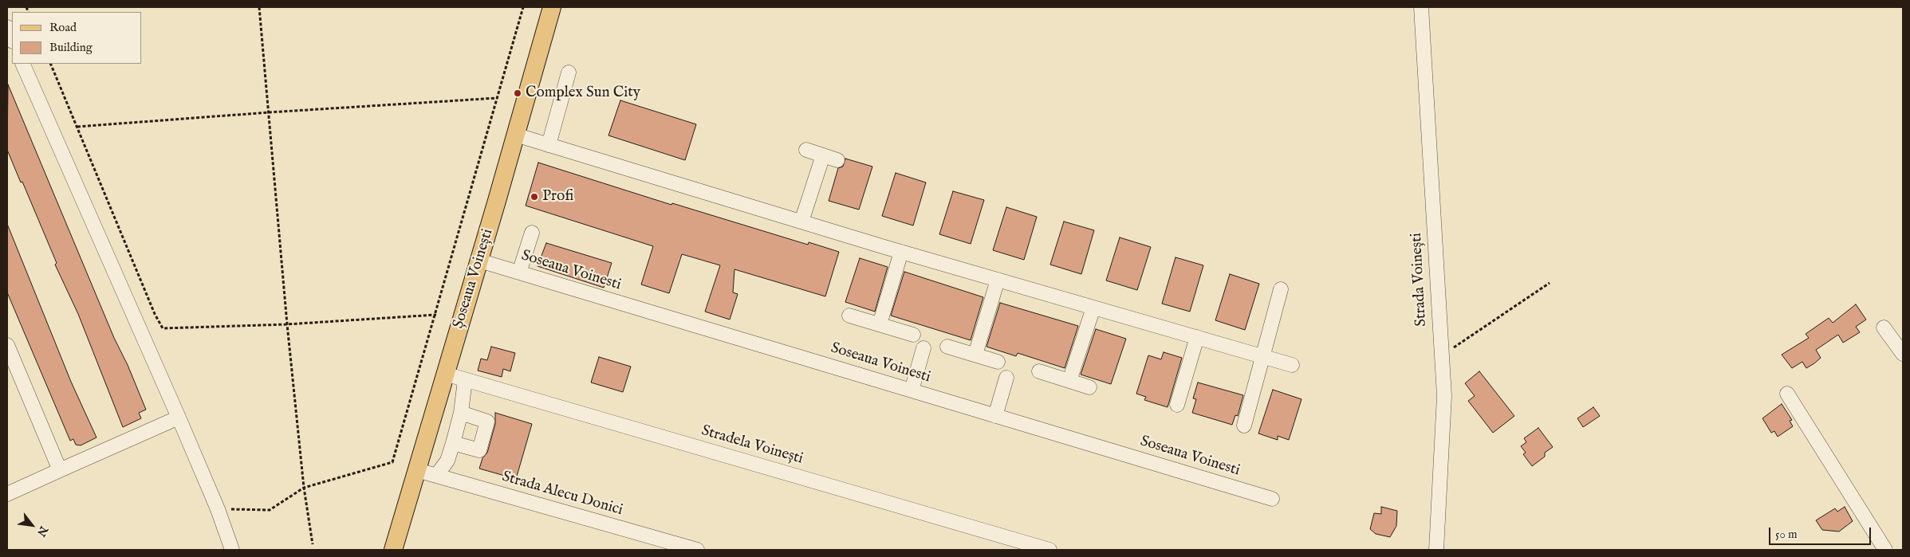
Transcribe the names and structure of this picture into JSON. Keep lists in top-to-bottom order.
{
  "streets": {
    "main road": ["Șoseaua Voinești"],
    "street": [
      "Soseaua Voinesti",
      "Strada Voinești",
      "Stradela Voinești",
      "Strada Alecu Donici"
    ]
  },
  "crossings": [
    ["Soseaua Voinesti", "Șoseaua Voinești"],
    ["Șoseaua Voinești", "Stradela Voinești"],
    ["Șoseaua Voinești", "Strada Alecu Donici"]
  ],
  "places": ["Complex Sun City", "Profi"],
  "legend": ["Road", "Building"],
  "scale_bar": "50 m",
  "north": "bottom right"
}
